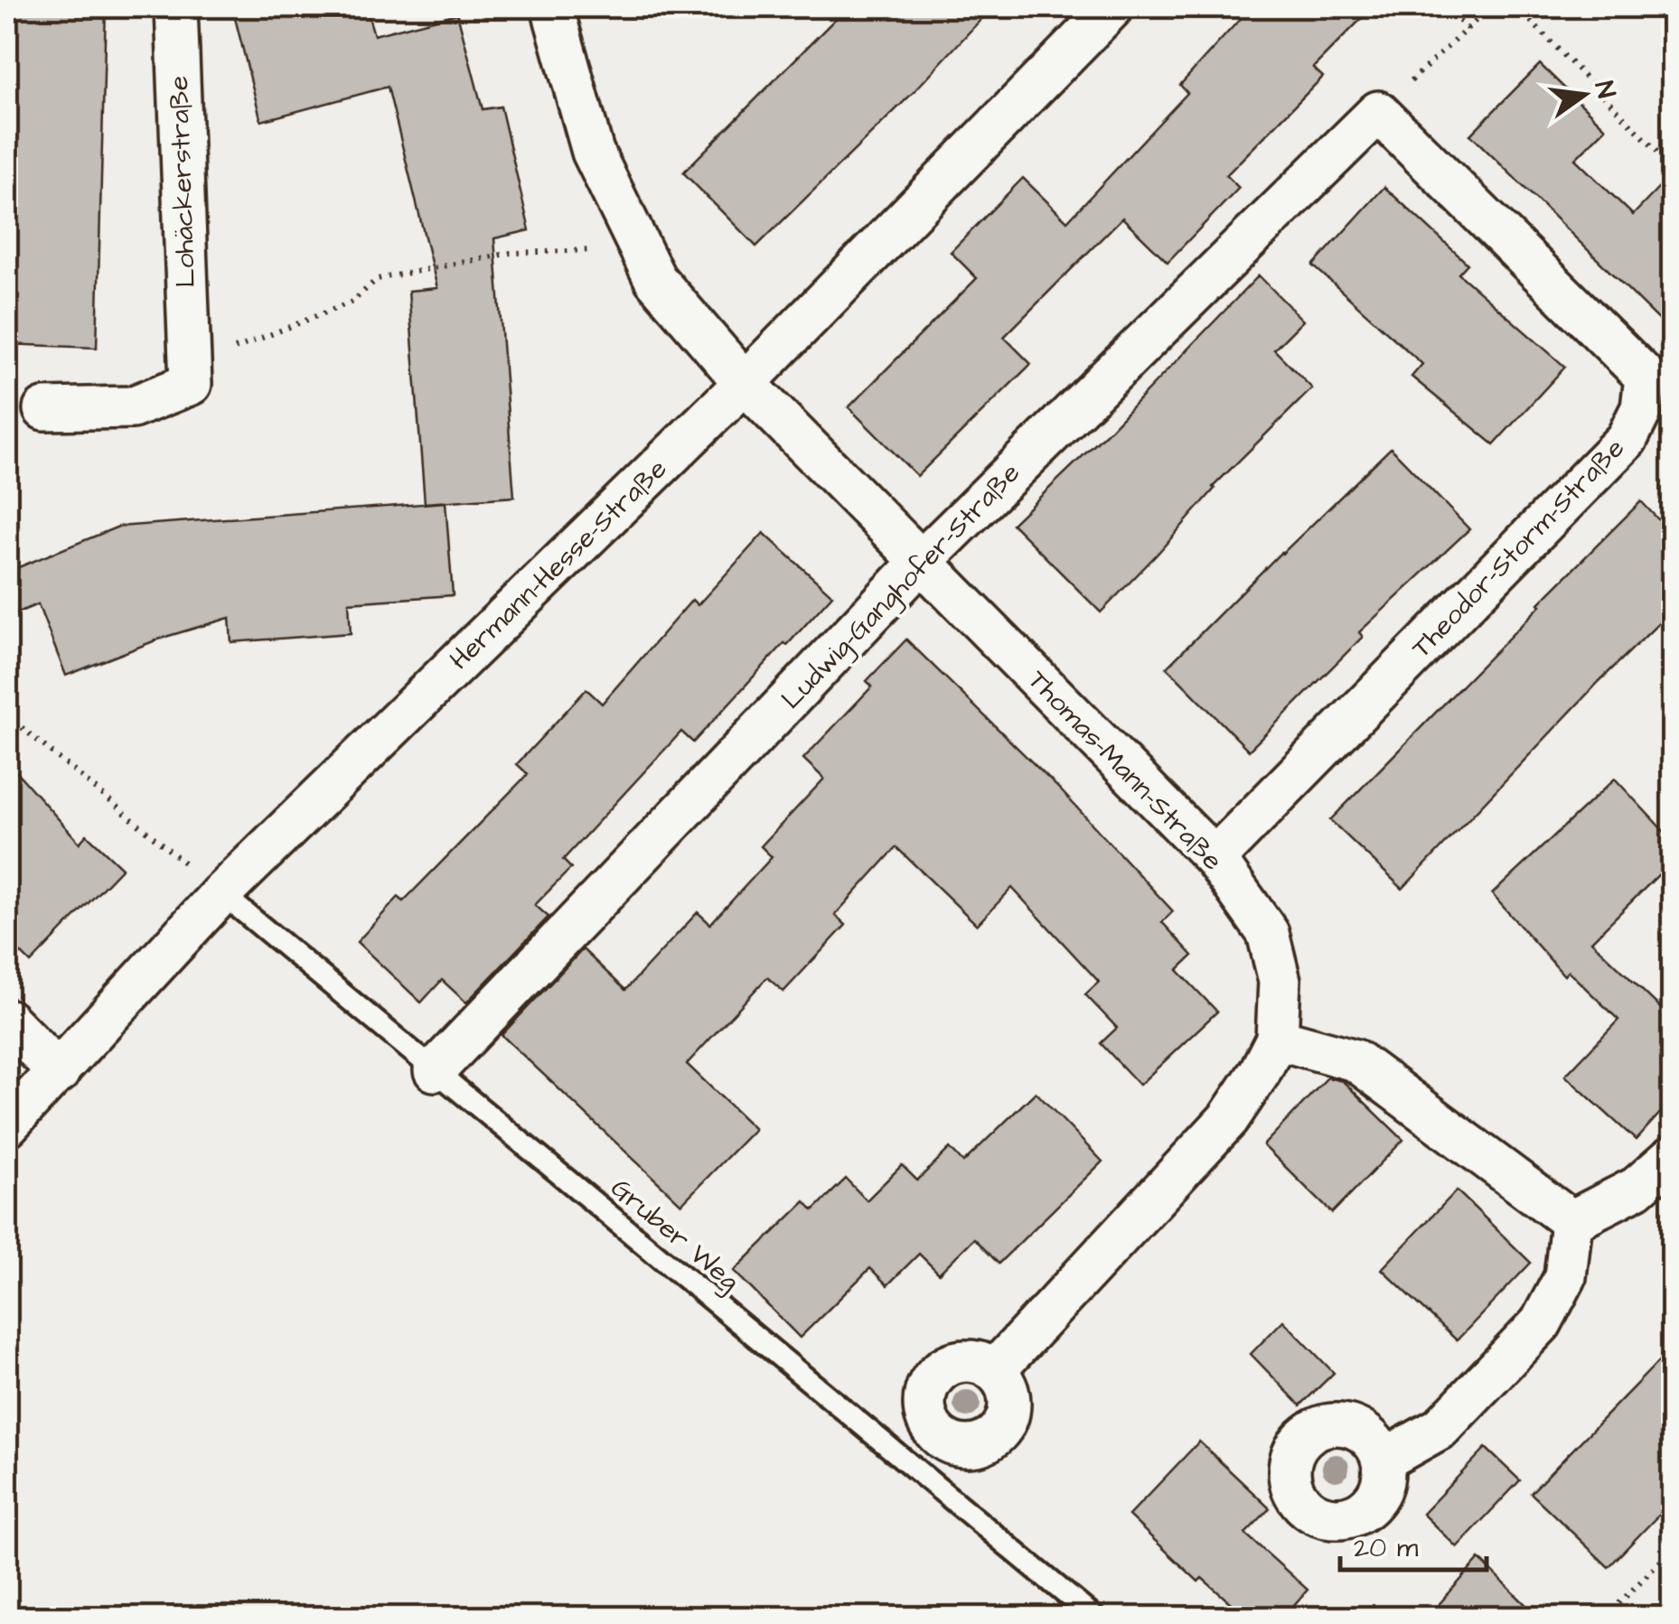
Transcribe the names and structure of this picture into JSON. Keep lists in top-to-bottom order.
{
  "streets": {
    "street": [
      "Lohäckerstraße",
      "Theodor-Storm-Straße",
      "Hermann-Hesse-Straße",
      "Ludwig-Ganghofer-Straße",
      "Thomas-Mann-Straße"
    ],
    "lane": ["Gruber Weg"]
  },
  "crossings": [
    ["Theodor-Storm-Straße", "Ludwig-Ganghofer-Straße"],
    ["Theodor-Storm-Straße", "Thomas-Mann-Straße"],
    ["Hermann-Hesse-Straße", "Thomas-Mann-Straße"],
    ["Hermann-Hesse-Straße", "Gruber Weg"],
    ["Ludwig-Ganghofer-Straße", "Thomas-Mann-Straße"],
    ["Ludwig-Ganghofer-Straße", "Gruber Weg"]
  ],
  "scale_bar": "20 m",
  "north": "right"
}
